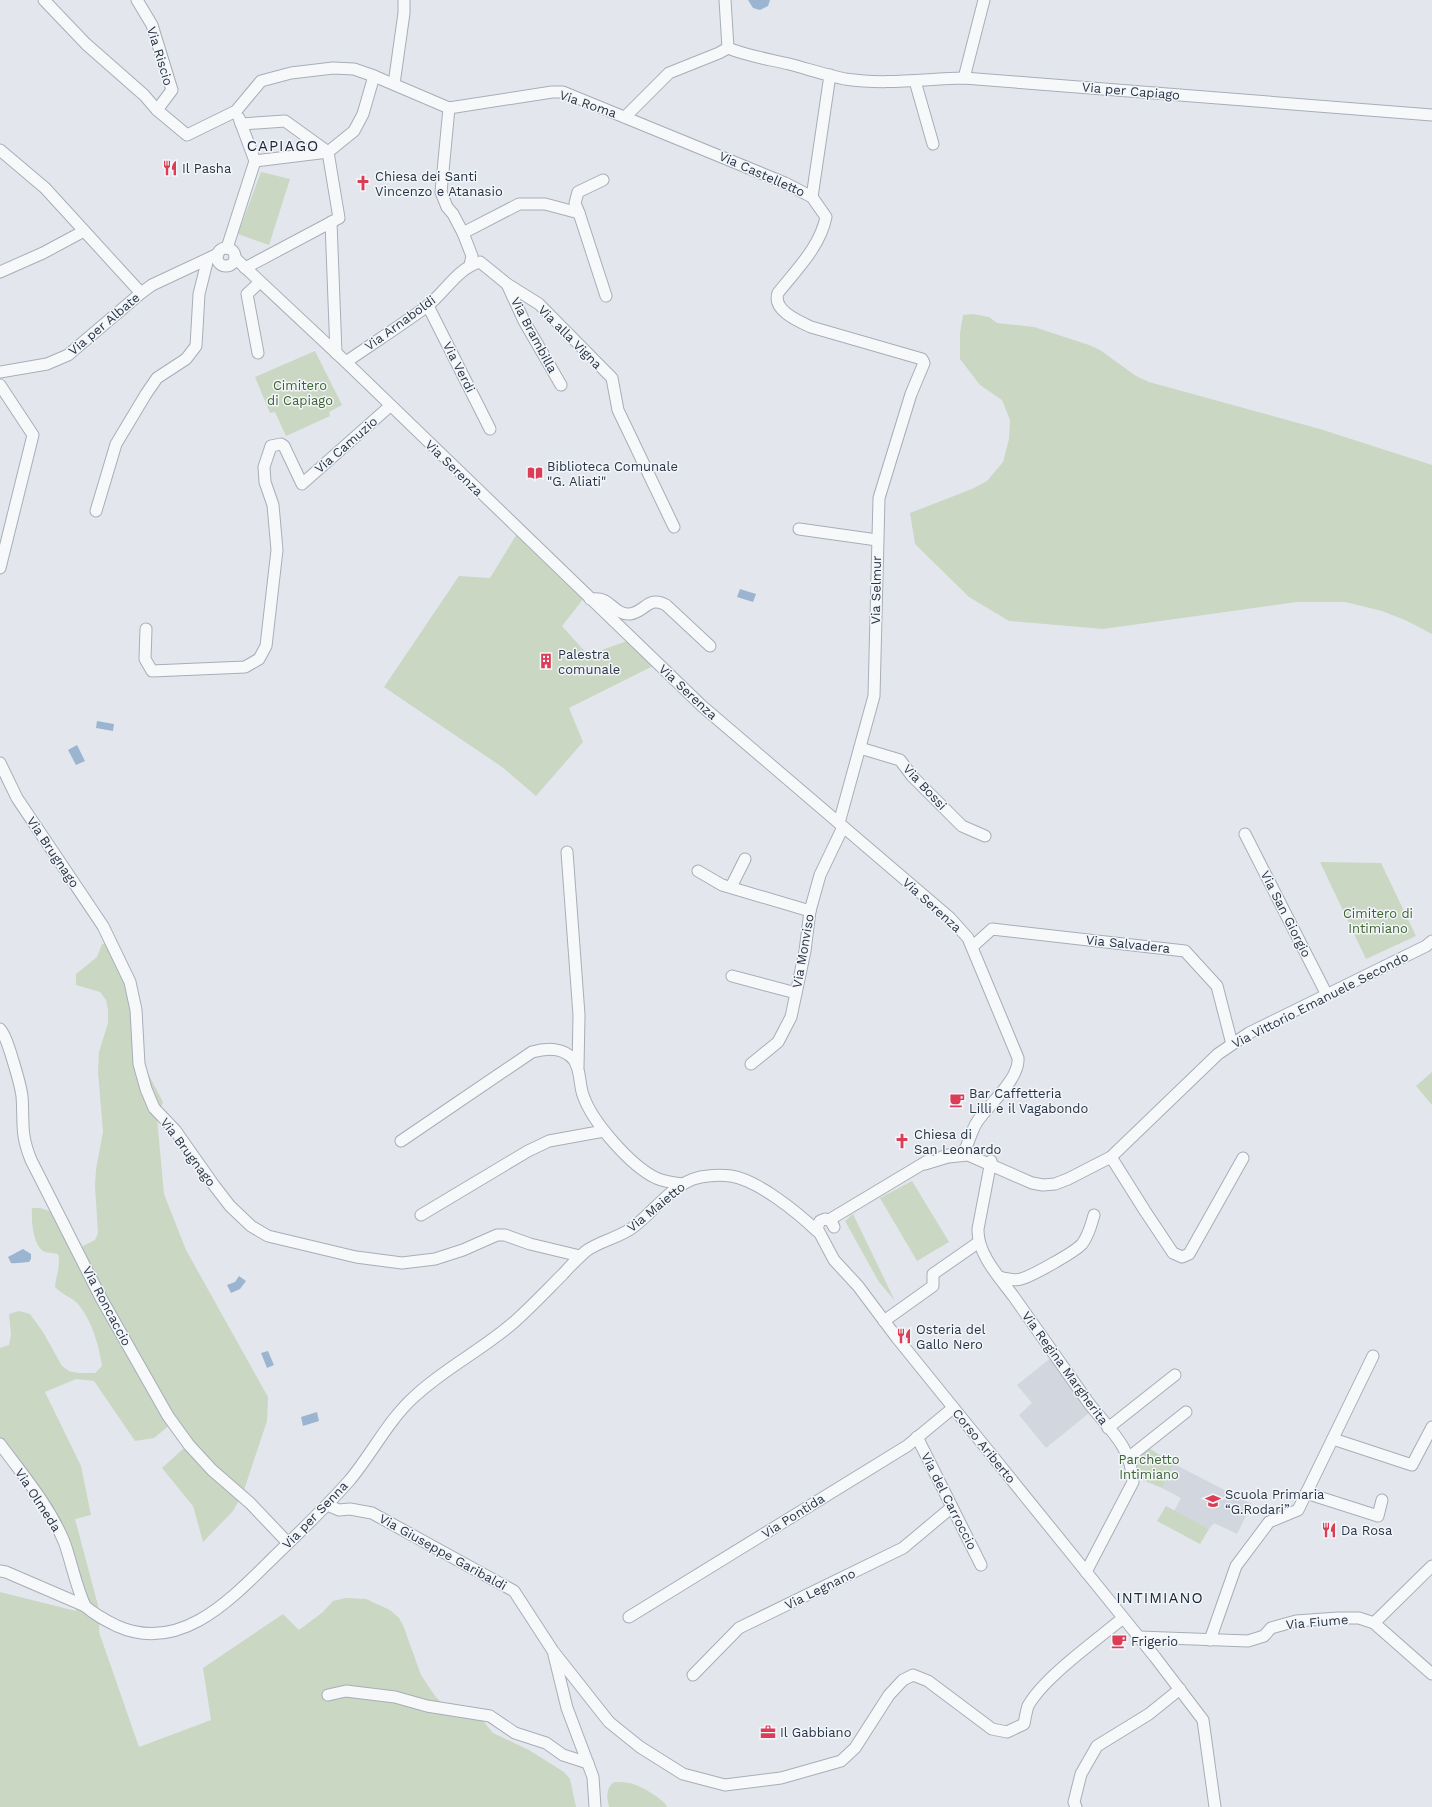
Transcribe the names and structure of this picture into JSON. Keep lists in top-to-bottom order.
{
  "streets": {
    "street": [
      "Via Riscio",
      "Via per Capiago",
      "Via Roma",
      "Via Castelletto",
      "Via Arnaboldi",
      "Via per Albate",
      "Via Brambilla",
      "Via alla Vigna",
      "Via Verdi",
      "Via Camuzio",
      "Via Serenza",
      "Via Selmur",
      "Via Bossi",
      "Via Brugnago",
      "Via San Giorgio",
      "Via Salvadera",
      "Via Monviso",
      "Via Vittorio Emanuele Secondo",
      "Via Maietto",
      "Via Roncaccio",
      "Via Regina Margherita",
      "Corso Ariberto",
      "Via Olmeda",
      "Via del Carroccio",
      "Via per Senna",
      "Via Pontida",
      "Via Giuseppe Garibaldi",
      "Via Legnano",
      "Via Fiume"
    ]
  },
  "crossings": [
    ["Via Roma", "Via Castelletto"],
    ["Via Castelletto", "Via Selmur"],
    ["Via Arnaboldi", "Via alla Vigna"],
    ["Via Arnaboldi", "Via Verdi"],
    ["Via Arnaboldi", "Via Serenza"],
    ["Via per Albate", "Via Serenza"],
    ["Via Brambilla", "Via alla Vigna"],
    ["Via Camuzio", "Via Serenza"],
    ["Via Serenza", "Via Selmur"],
    ["Via Serenza", "Via Salvadera"],
    ["Via Serenza", "Via Monviso"],
    ["Via Serenza", "Via Vittorio Emanuele Secondo"],
    ["Via Selmur", "Via Bossi"],
    ["Via Selmur", "Via Monviso"],
    ["Via Brugnago", "Via Maietto"],
    ["Via Brugnago", "Via per Senna"],
    ["Via San Giorgio", "Via Vittorio Emanuele Secondo"],
    ["Via Salvadera", "Via Vittorio Emanuele Secondo"],
    ["Via Vittorio Emanuele Secondo", "Via Maietto"],
    ["Via Vittorio Emanuele Secondo", "Via Regina Margherita"],
    ["Via Vittorio Emanuele Secondo", "Corso Ariberto"],
    ["Via Maietto", "Corso Ariberto"],
    ["Via Maietto", "Via per Senna"],
    ["Via Roncaccio", "Via per Senna"],
    ["Via Regina Margherita", "Corso Ariberto"],
    ["Corso Ariberto", "Via Pontida"],
    ["Corso Ariberto", "Via Fiume"],
    ["Via Olmeda", "Via per Senna"],
    ["Via del Carroccio", "Via Pontida"],
    ["Via del Carroccio", "Via Legnano"],
    ["Via per Senna", "Via Giuseppe Garibaldi"]
  ],
  "districts": ["CAPIAGO", "INTIMIANO"],
  "parks": ["Cimitero di Capiago", "Cimitero di Intimiano", "Parchetto Intimiano"],
  "places": {
    "restaurant": ["Il Pasha", "Osteria del Gallo Nero", "Da Rosa"],
    "church": ["Chiesa dei Santi Vincenzo e Atanasio", "Chiesa di San Leonardo"],
    "library": ["Biblioteca Comunale \"G. Aliati\""],
    "building": ["Palestra comunale"],
    "cafe": ["Bar Caffetteria Lilli e il Vagabondo", "Frigerio"],
    "school or university": ["Scuola Primaria “G.Rodari”"],
    "office": ["Il Gabbiano"]
  }
}
